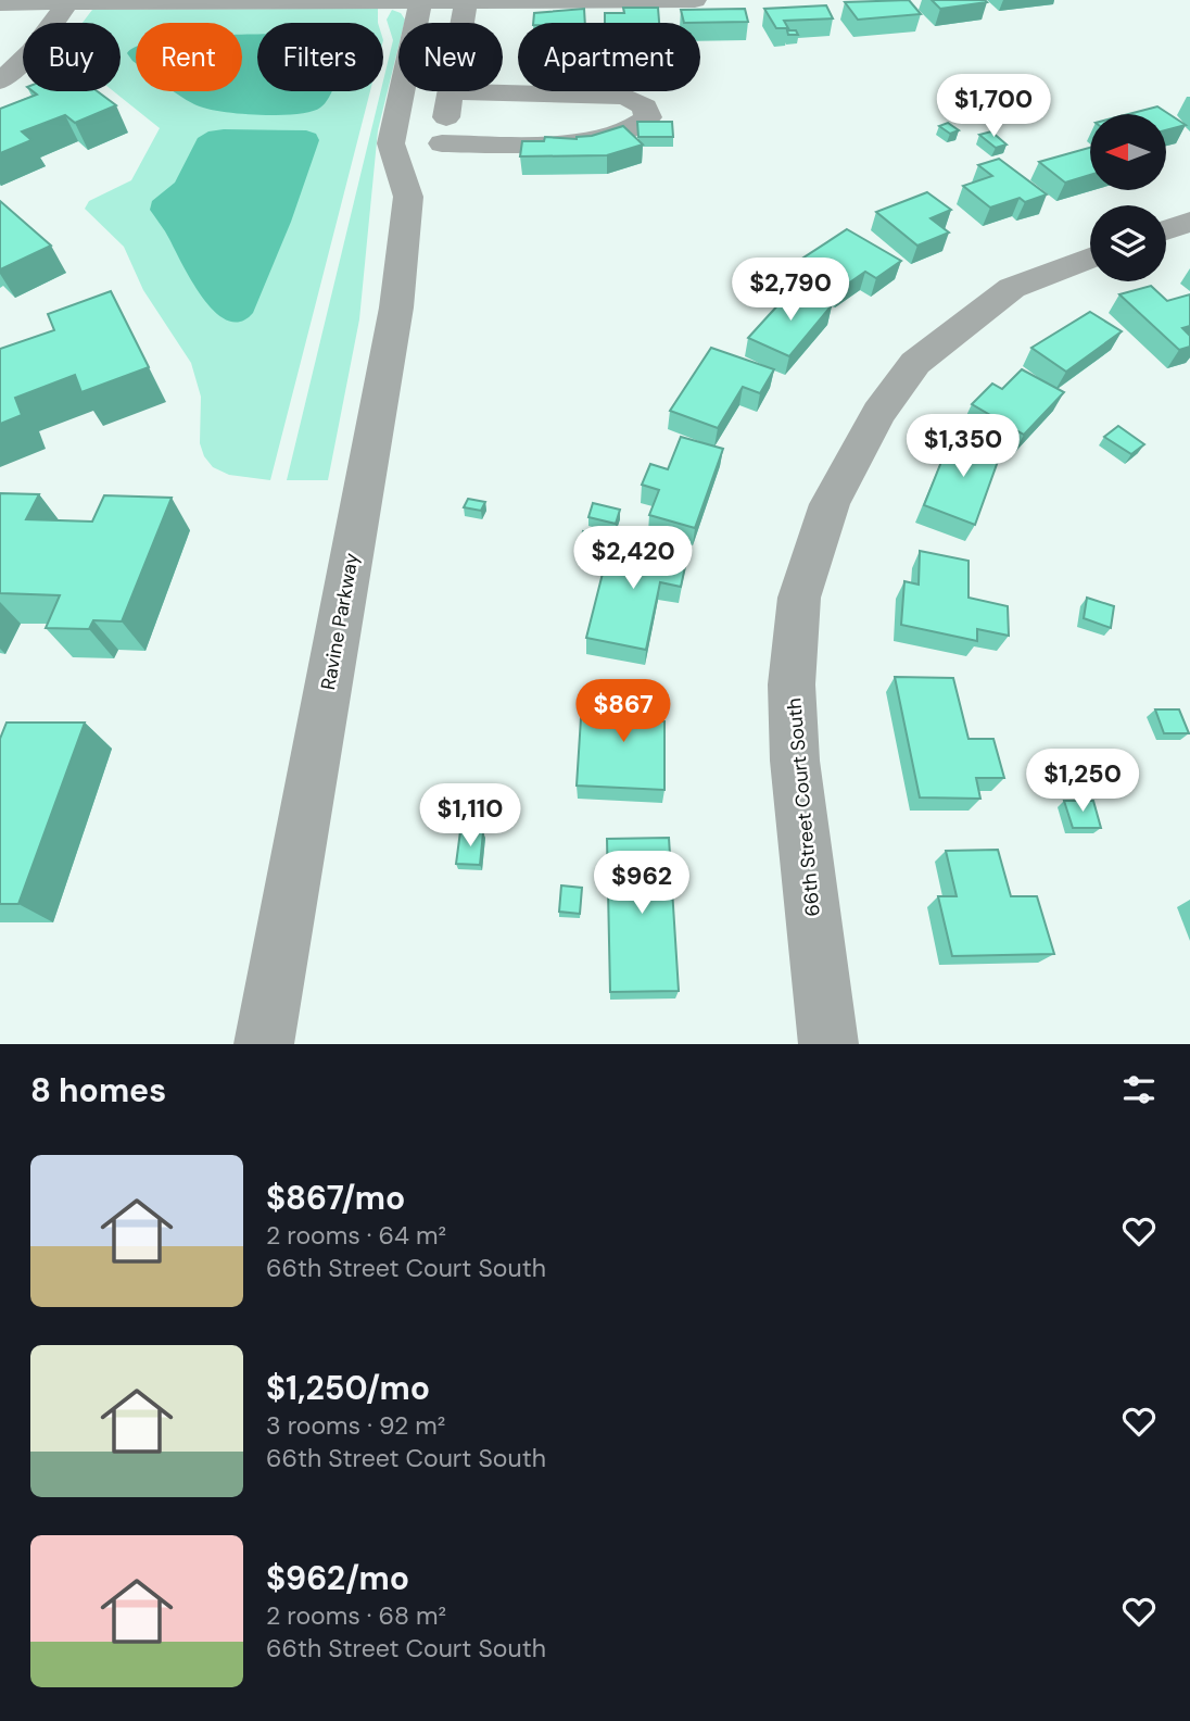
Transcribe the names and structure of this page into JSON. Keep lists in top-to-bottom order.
{
  "streets": {
    "street": ["Ravine Parkway", "66th Street Court South"]
  },
  "north": "left",
  "page": {
    "chip": [
      "Buy",
      "Rent",
      "Filters",
      "New",
      "Apartment"
    ],
    "price": [
      "$1,700",
      "$2,790",
      "$1,350",
      "$2,420",
      "$867",
      "$1,250",
      "$1,110",
      "$962"
    ],
    "heading": "8 homes",
    "list": [
      {
        "name": "$867/mo",
        "note": "2 rooms · 64 m² · 66th Street Court South"
      },
      {
        "name": "$1,250/mo",
        "note": "3 rooms · 92 m² · 66th Street Court South"
      },
      {
        "name": "$962/mo",
        "note": "2 rooms · 68 m² · 66th Street Court South"
      }
    ]
  }
}
